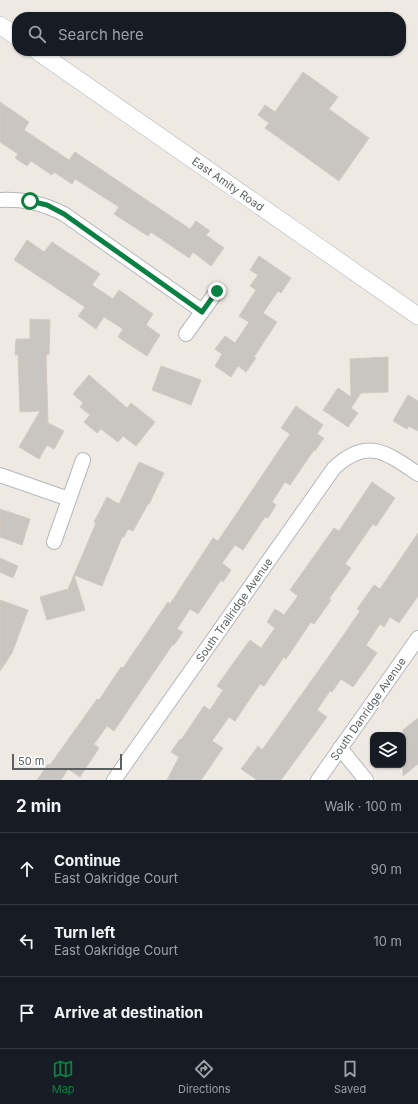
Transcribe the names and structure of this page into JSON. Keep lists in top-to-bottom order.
{
  "streets": {
    "street": ["East Amity Road", "South Trailridge Avenue", "South Danridge Avenue"]
  },
  "scale_bar": "50 m",
  "page": {
    "search": "Search here",
    "scale": "50 m",
    "heading": ["2 min", "Walk · 100 m"],
    "list": [
      ["Continue", "East Oakridge Court", "90 m"],
      ["Turn left", "East Oakridge Court", "10 m"],
      "Arrive at destination"
    ],
    "nav": ["Map", "Directions", "Saved"]
  }
}
